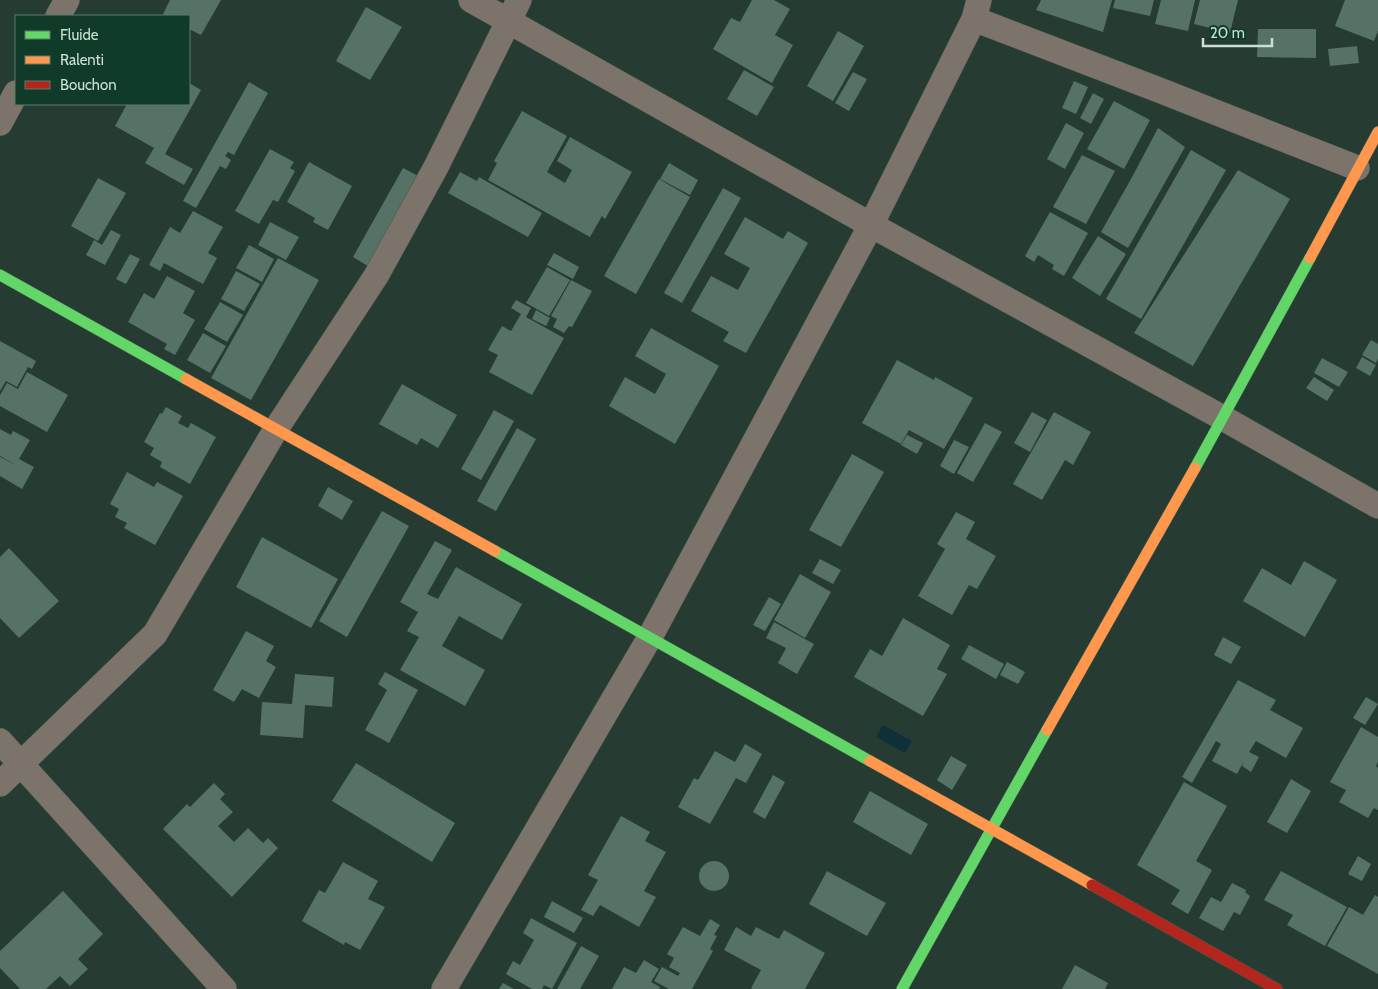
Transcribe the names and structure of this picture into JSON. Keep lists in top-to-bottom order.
{
  "legend": ["Fluide", "Ralenti", "Bouchon"],
  "scale_bar": "20 m"
}
